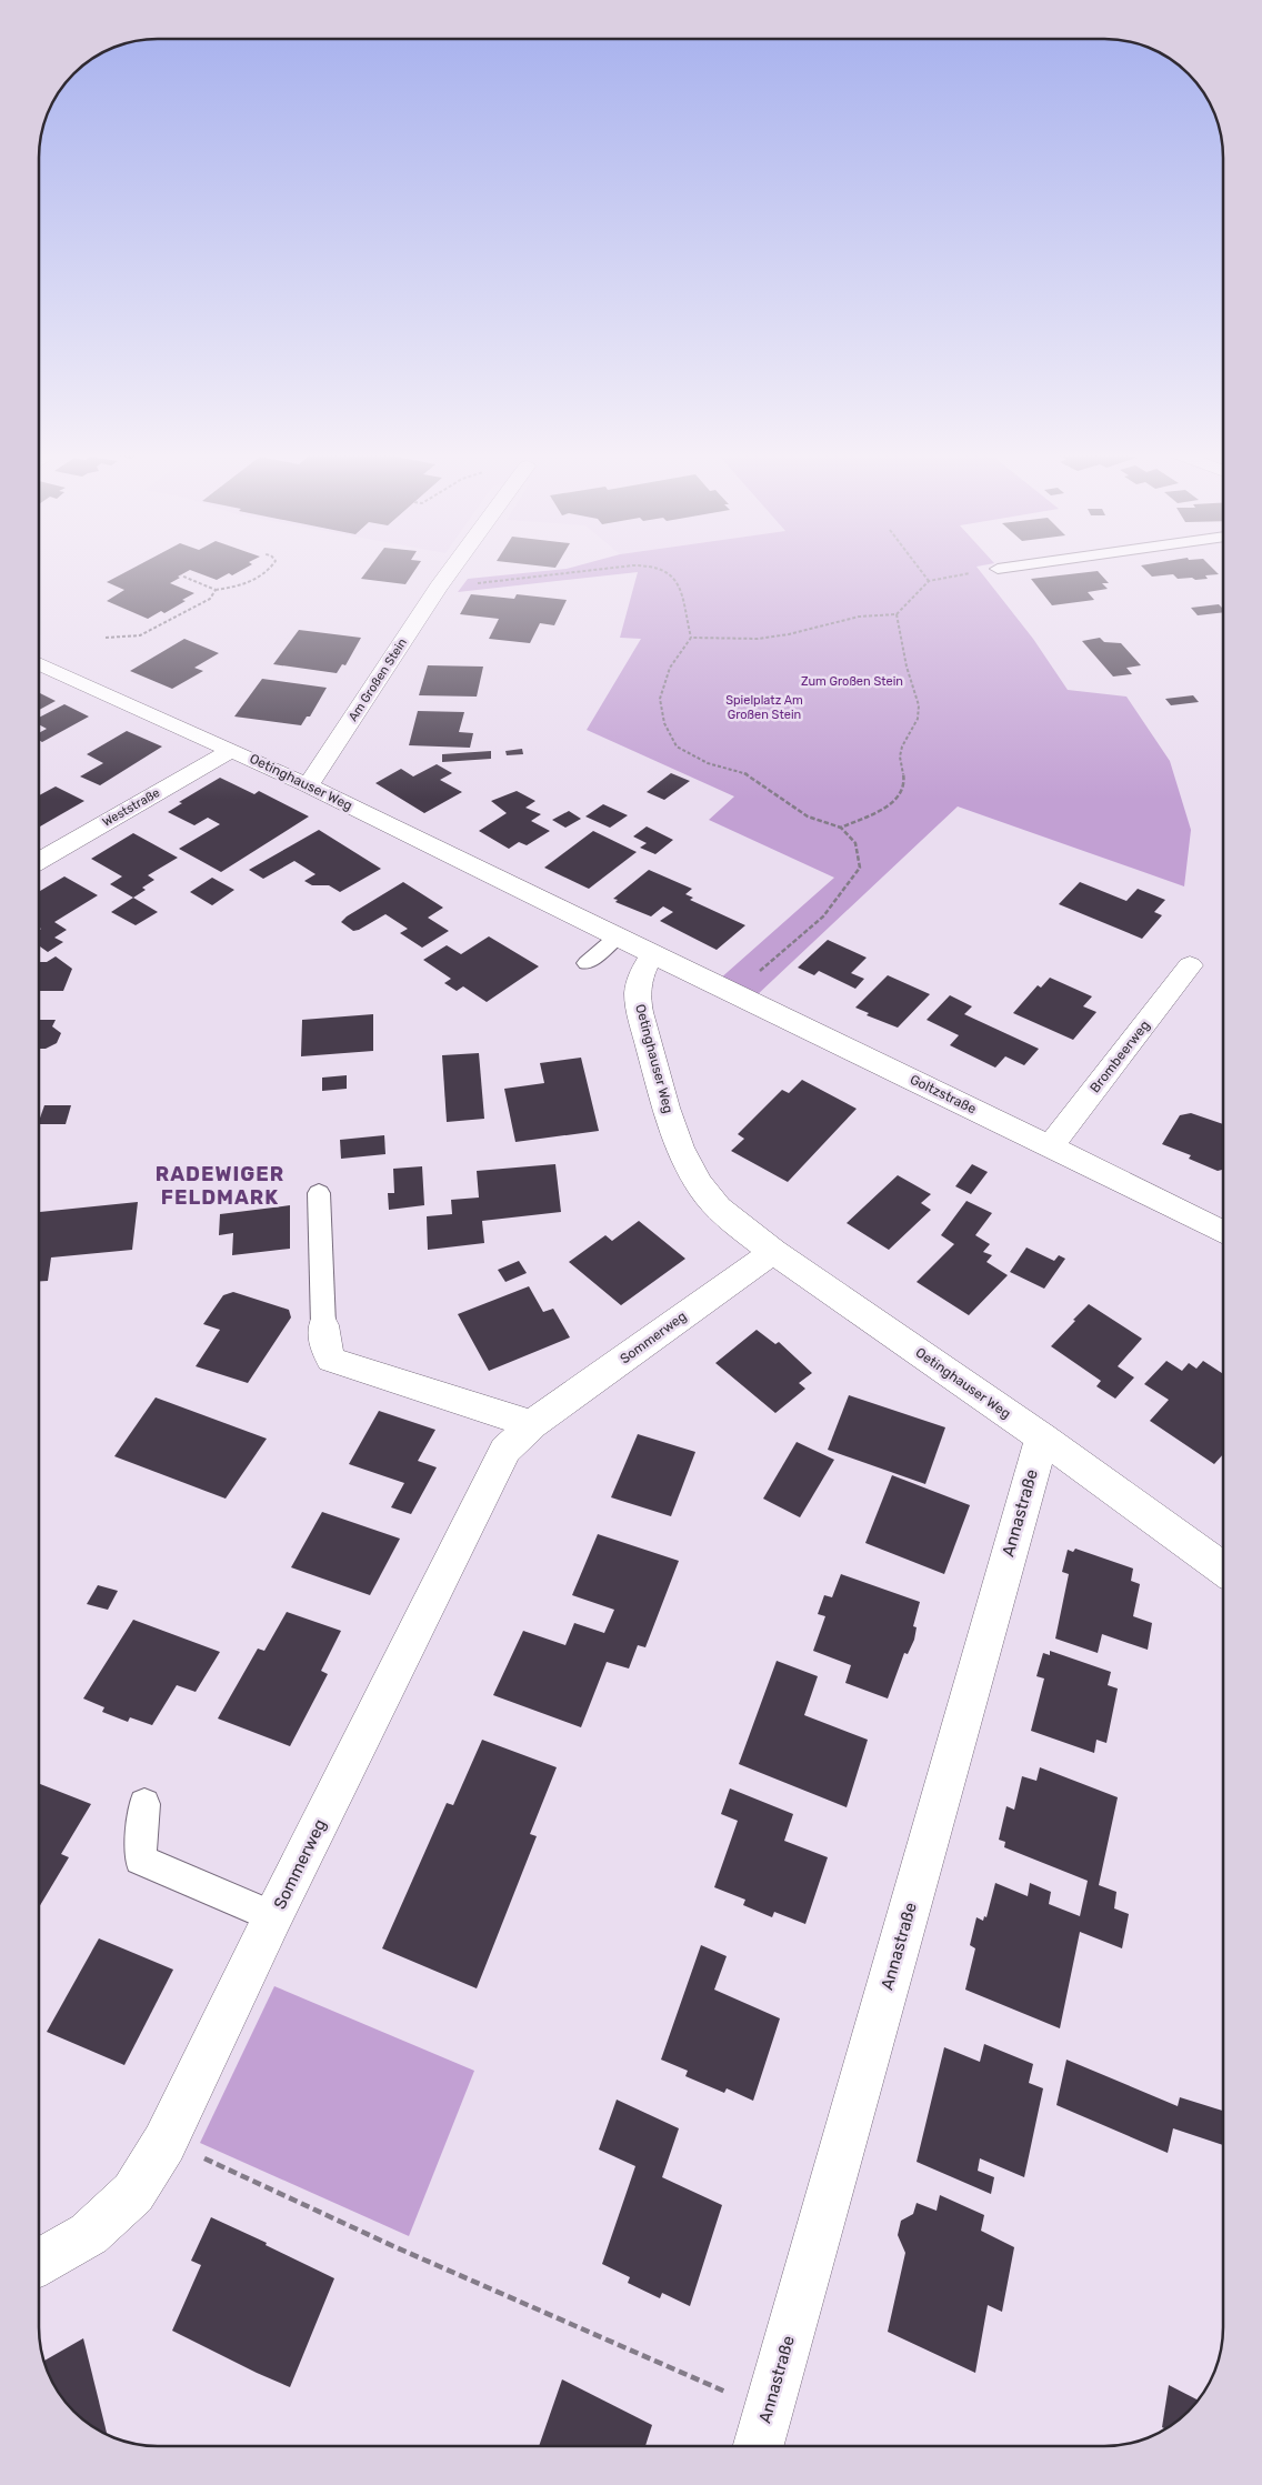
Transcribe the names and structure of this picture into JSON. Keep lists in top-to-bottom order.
{
  "streets": {
    "street": [
      "Am Großen Stein",
      "Oetinghauser Weg",
      "Weststraße",
      "Brombeerweg",
      "Goltzstraße",
      "Sommerweg",
      "Annastraße"
    ]
  },
  "crossings": [
    ["Am Großen Stein", "Oetinghauser Weg"],
    ["Oetinghauser Weg", "Weststraße"],
    ["Oetinghauser Weg", "Goltzstraße"],
    ["Oetinghauser Weg", "Sommerweg"],
    ["Oetinghauser Weg", "Annastraße"],
    ["Brombeerweg", "Goltzstraße"]
  ],
  "districts": ["RADEWIGER FELDMARK"],
  "parks": ["Zum Großen Stein", "Spielplatz Am Großen Stein"]
}
